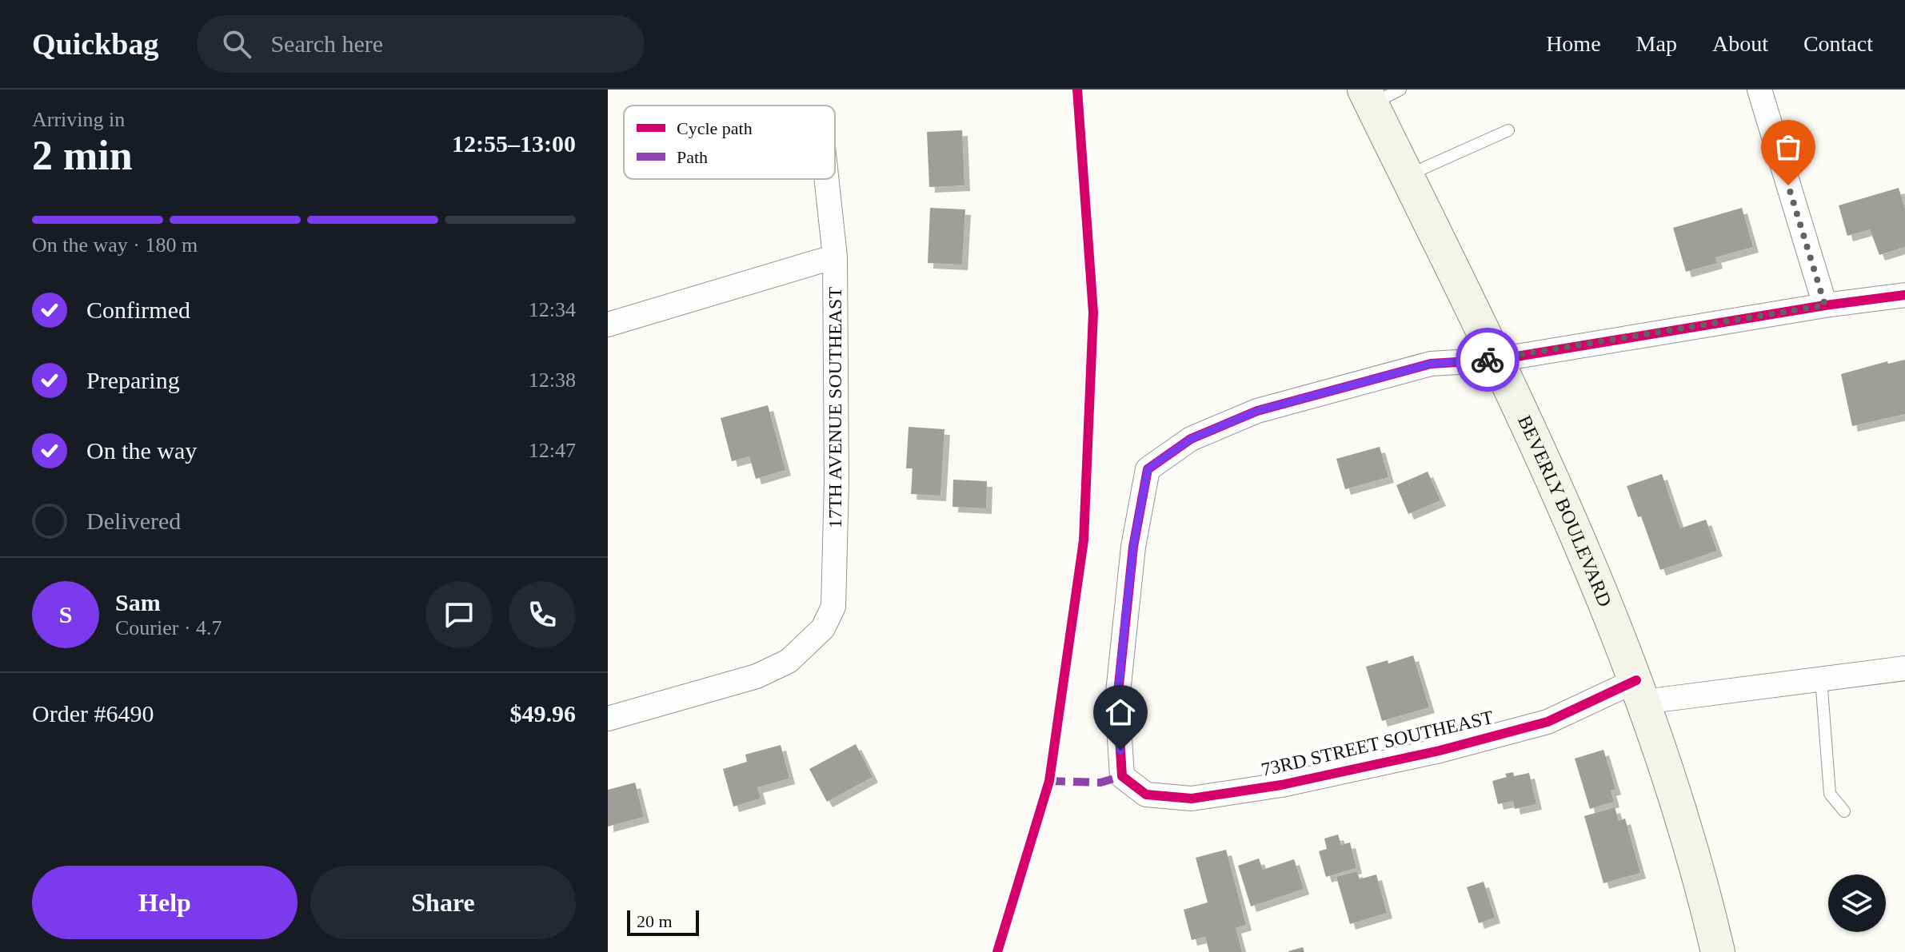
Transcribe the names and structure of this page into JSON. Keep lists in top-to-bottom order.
{
  "streets": {
    "main road": ["BEVERLY BOULEVARD"],
    "street": ["17TH AVENUE SOUTHEAST", "73RD STREET SOUTHEAST"]
  },
  "crossings": [
    ["BEVERLY BOULEVARD", "73RD STREET SOUTHEAST"]
  ],
  "legend": ["Cycle path", "Path"],
  "scale_bar": "20 m",
  "page": {
    "header": "Quickbag",
    "search": "Search here",
    "nav": [
      "Home",
      "Map",
      "About",
      "Contact"
    ],
    "heading": ["2 min", "Arriving in", "12:55–13:00"],
    "panel": [
      "Sam",
      "Courier · 4.7",
      "Order #6490",
      "$49.96"
    ],
    "bar": "On the way · 180 m",
    "list": [
      ["Confirmed", "12:34"],
      ["Preparing", "12:38"],
      ["On the way", "12:47"],
      "Delivered"
    ],
    "round": "S",
    "buttons": ["Help", "Share"],
    "scale": "20 m"
  }
}
